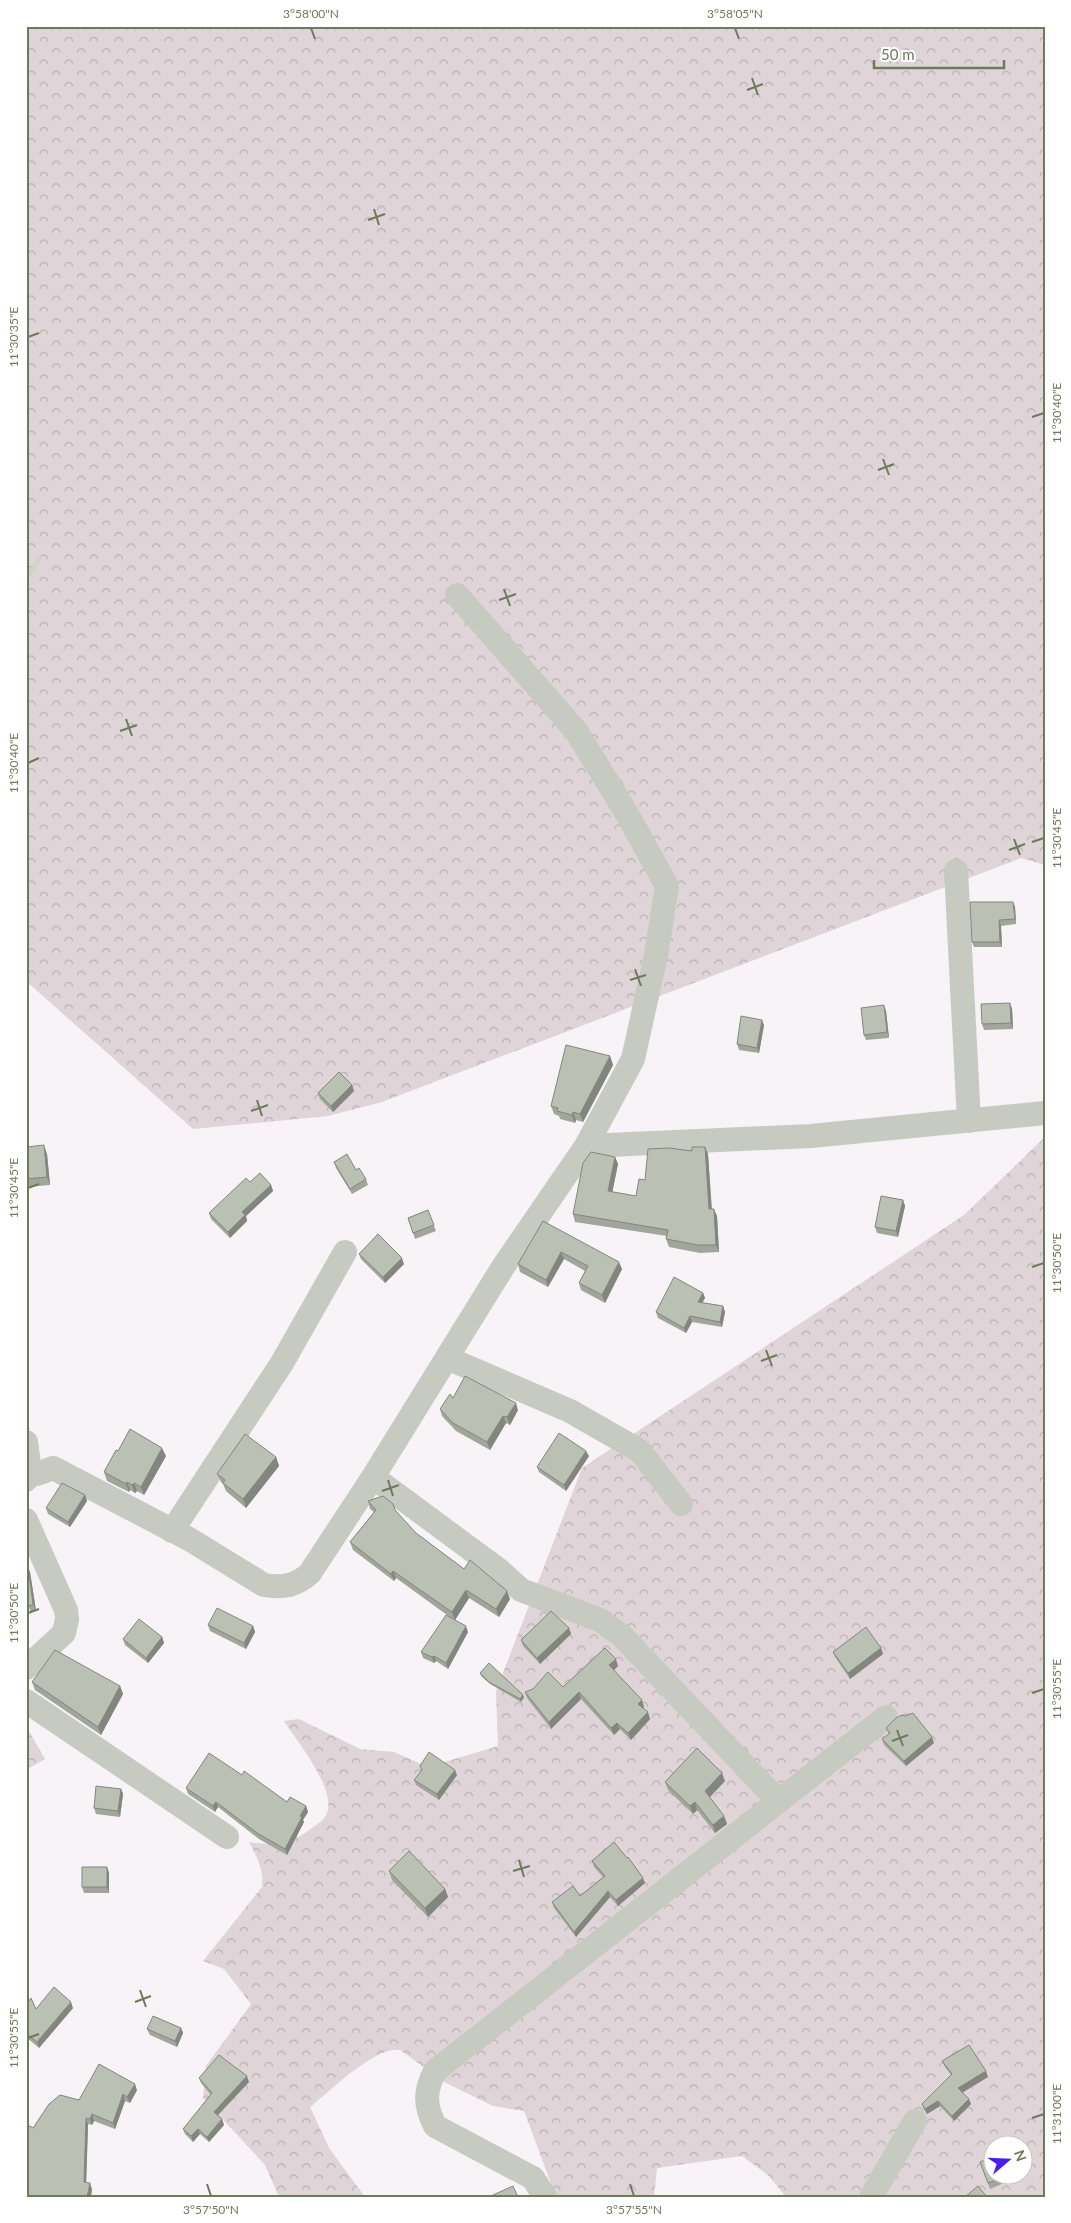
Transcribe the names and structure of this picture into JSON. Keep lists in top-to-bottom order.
{
  "scale_bar": "50 m",
  "north": "right",
  "coordinates": [
    "3°58'00\"N",
    "3°58'05\"N",
    "11°30'35\"E",
    "11°30'40\"E",
    "11°30'45\"E",
    "11°30'50\"E",
    "11°30'55\"E",
    "11°31'00\"E",
    "3°57'50\"N",
    "3°57'55\"N"
  ]
}
